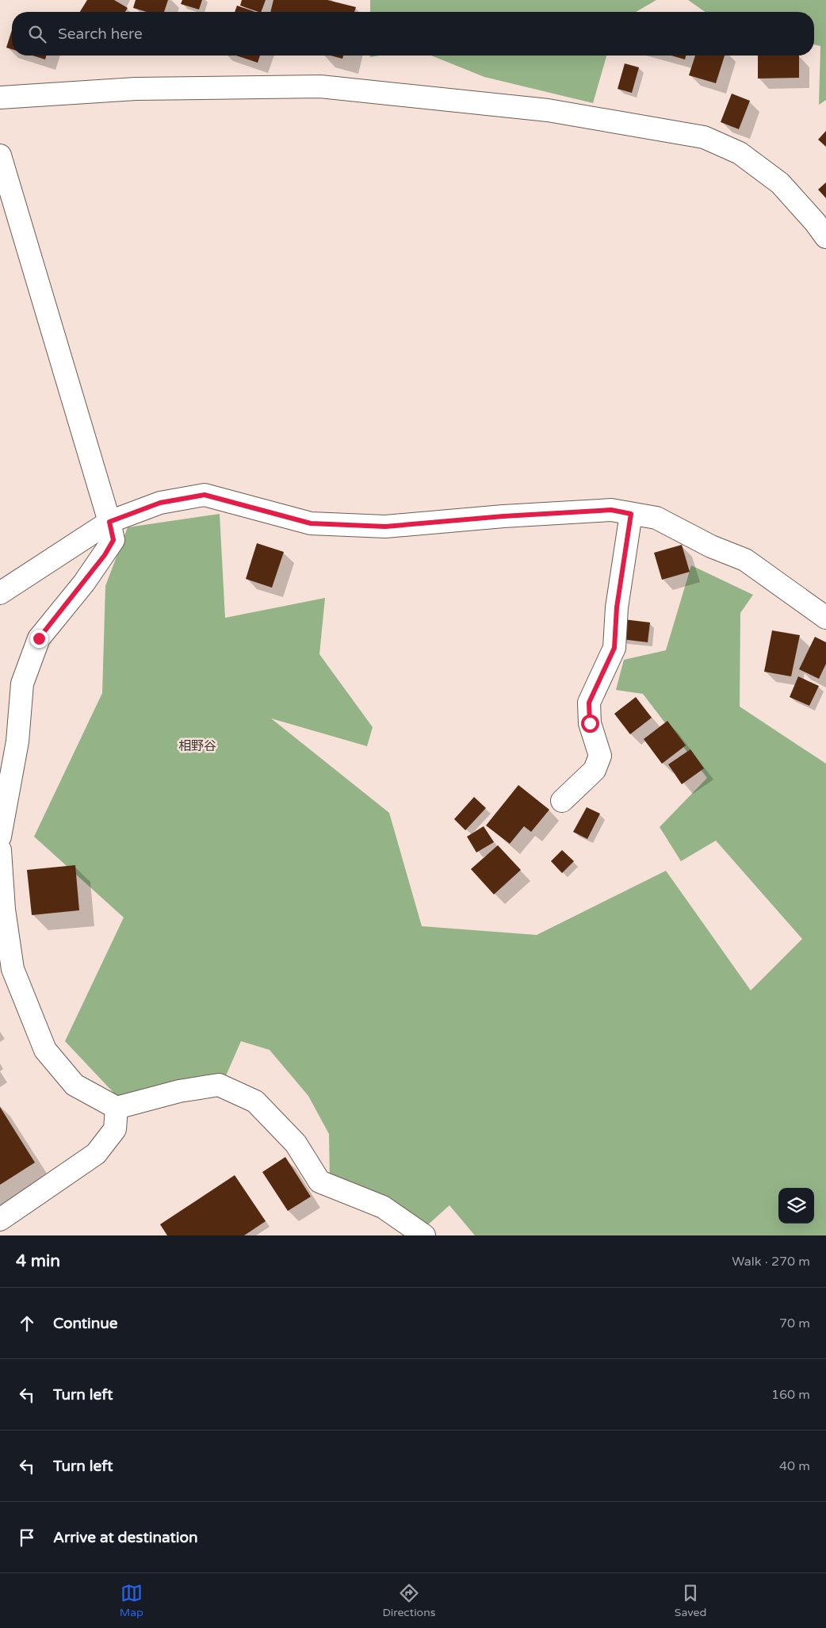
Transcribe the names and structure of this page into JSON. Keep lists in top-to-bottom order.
{
  "districts": ["相野谷"],
  "page": {
    "search": "Search here",
    "heading": ["4 min", "Walk · 270 m"],
    "list": [
      ["Continue", "70 m"],
      ["Turn left", "160 m"],
      ["Turn left", "40 m"],
      "Arrive at destination"
    ],
    "nav": ["Map", "Directions", "Saved"]
  }
}
